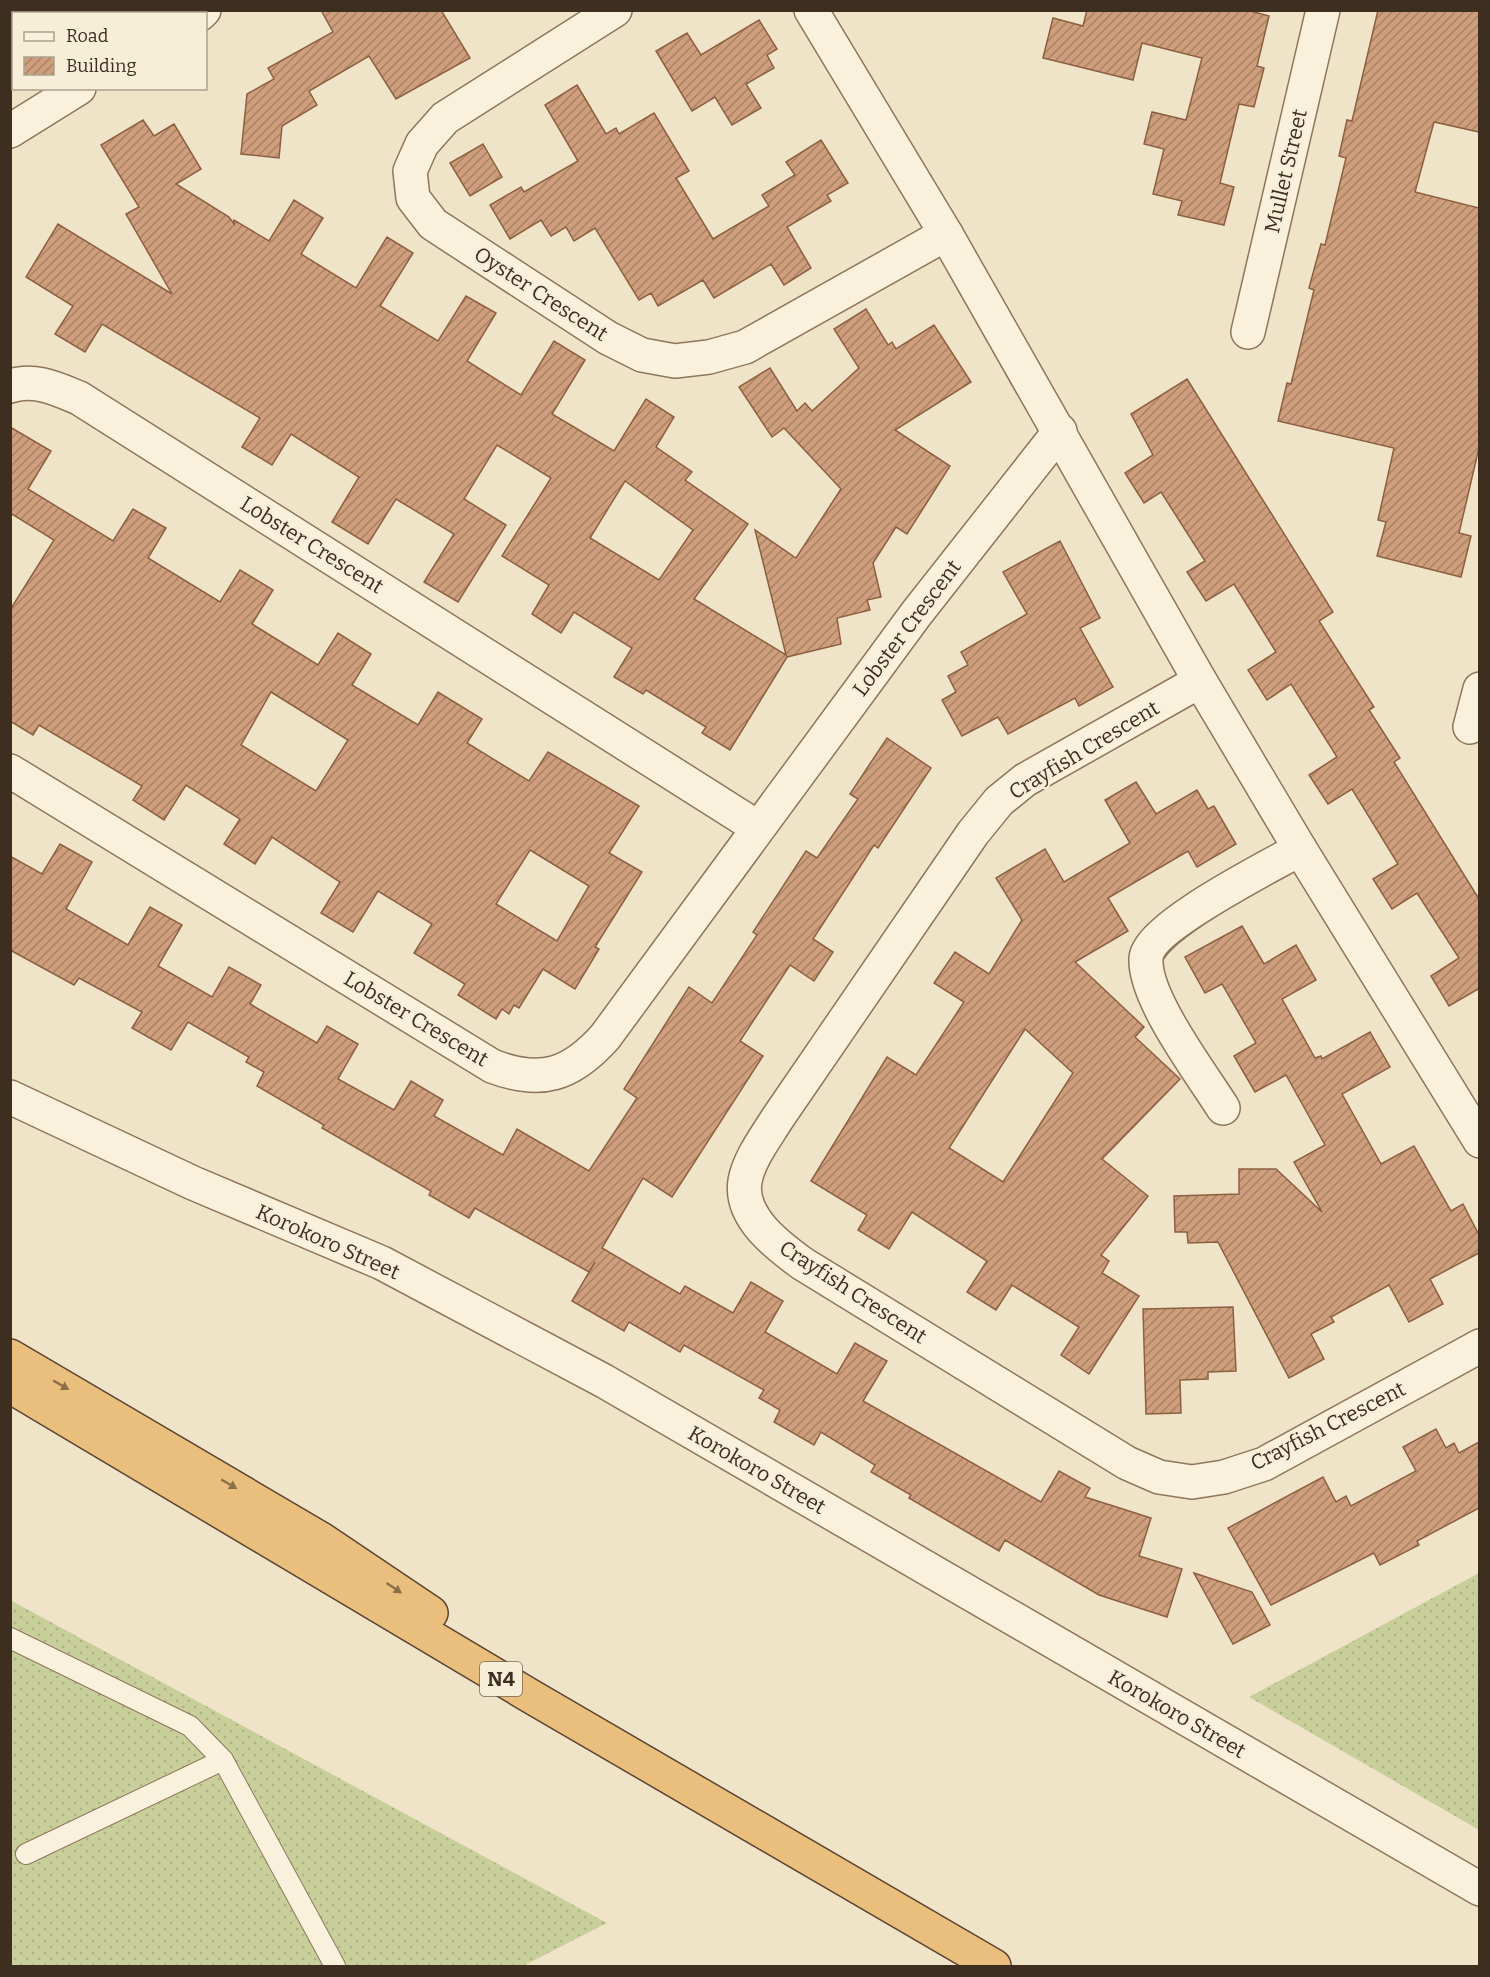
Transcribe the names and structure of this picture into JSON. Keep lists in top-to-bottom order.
{
  "streets": {
    "highway": ["N4"],
    "street": [
      "Mullet Street",
      "Oyster Crescent",
      "Lobster Crescent",
      "Crayfish Crescent",
      "Korokoro Street"
    ]
  },
  "legend": ["Road", "Building"]
}
